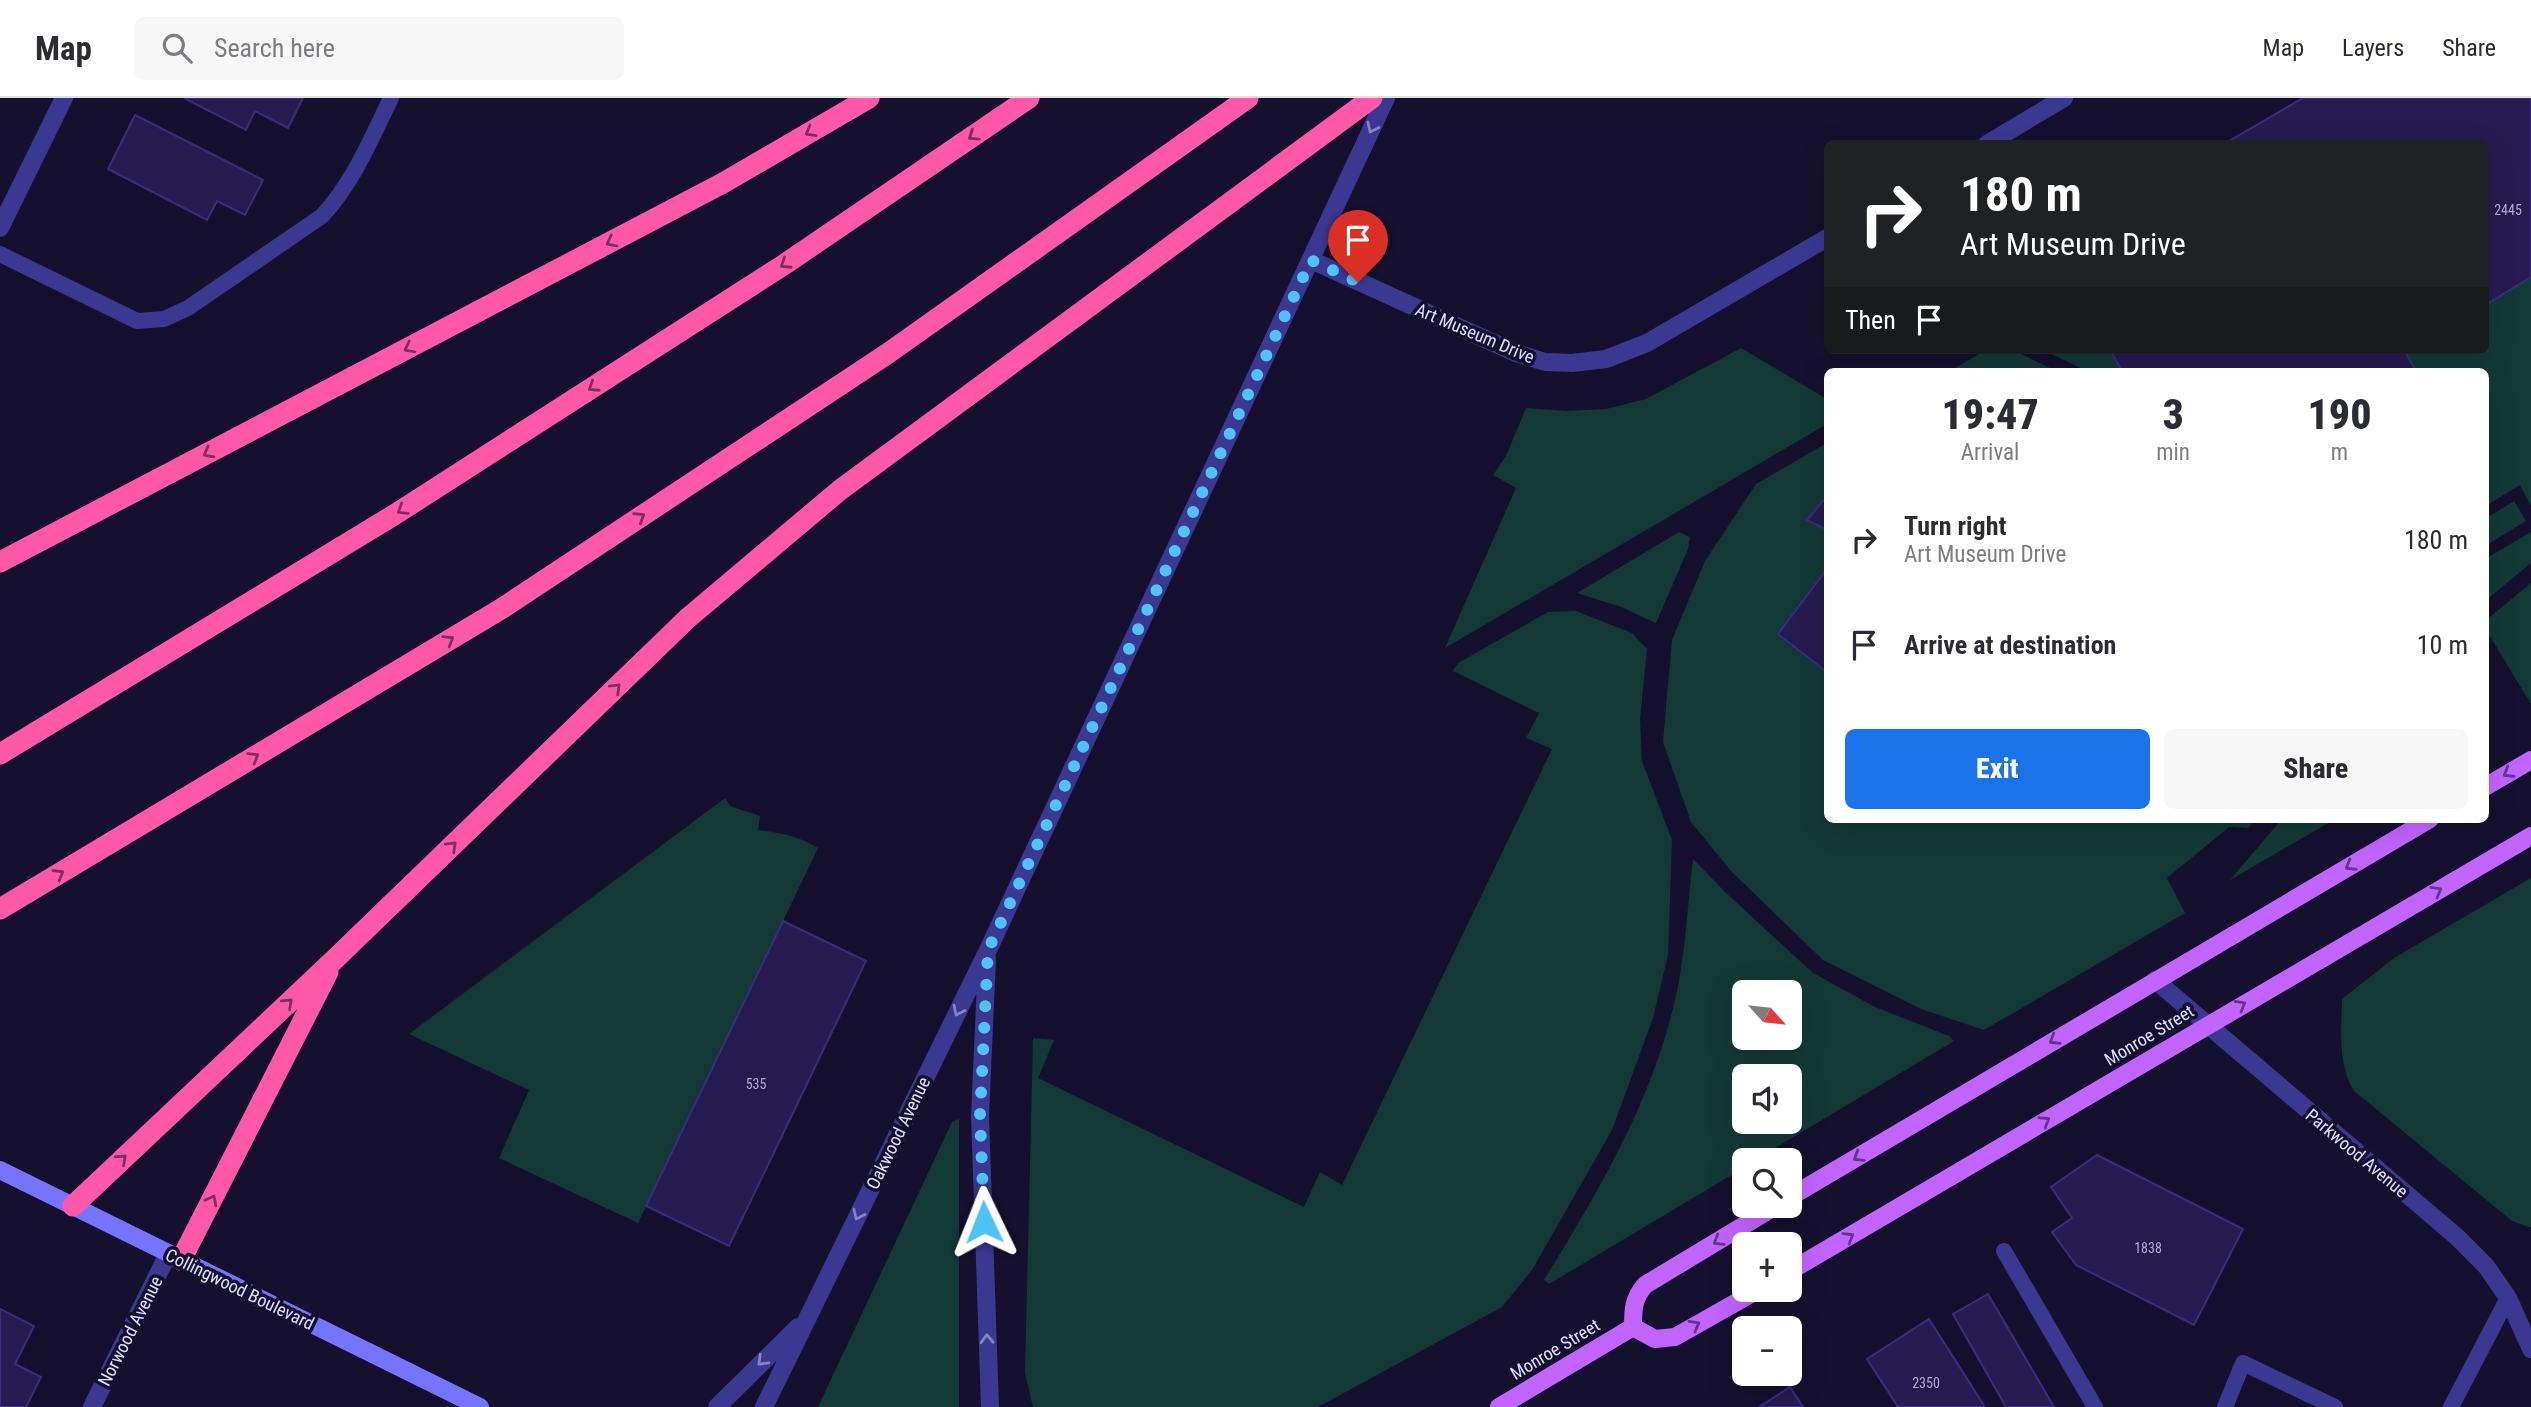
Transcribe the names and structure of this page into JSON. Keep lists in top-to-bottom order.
{
  "streets": {
    "main road": ["Monroe Street", "Collingwood Boulevard"],
    "street": [
      "Art Museum Drive",
      "Oakwood Avenue",
      "Parkwood Avenue",
      "Norwood Avenue"
    ]
  },
  "crossings": [
    ["Art Museum Drive", "Oakwood Avenue"],
    ["Monroe Street", "Parkwood Avenue"],
    ["Collingwood Boulevard", "Norwood Avenue"]
  ],
  "house_numbers": [
    "2445",
    "535",
    "1838",
    "2350"
  ],
  "north": "bottom right",
  "page": {
    "header": "Map",
    "search": "Search here",
    "nav": ["Map", "Layers", "Share"],
    "turn": ["180 m", "Art Museum Drive"],
    "then": "Then",
    "eta": [
      "19:47",
      "Arrival",
      "3",
      "min",
      "190",
      "m"
    ],
    "list": [
      {
        "name": "Turn right",
        "note": "Art Museum Drive",
        "value": "180 m"
      },
      {
        "name": "Arrive at destination",
        "value": "10 m"
      }
    ],
    "buttons": ["Exit", "Share"],
    "map_buttons": ["+", "−"]
  }
}
